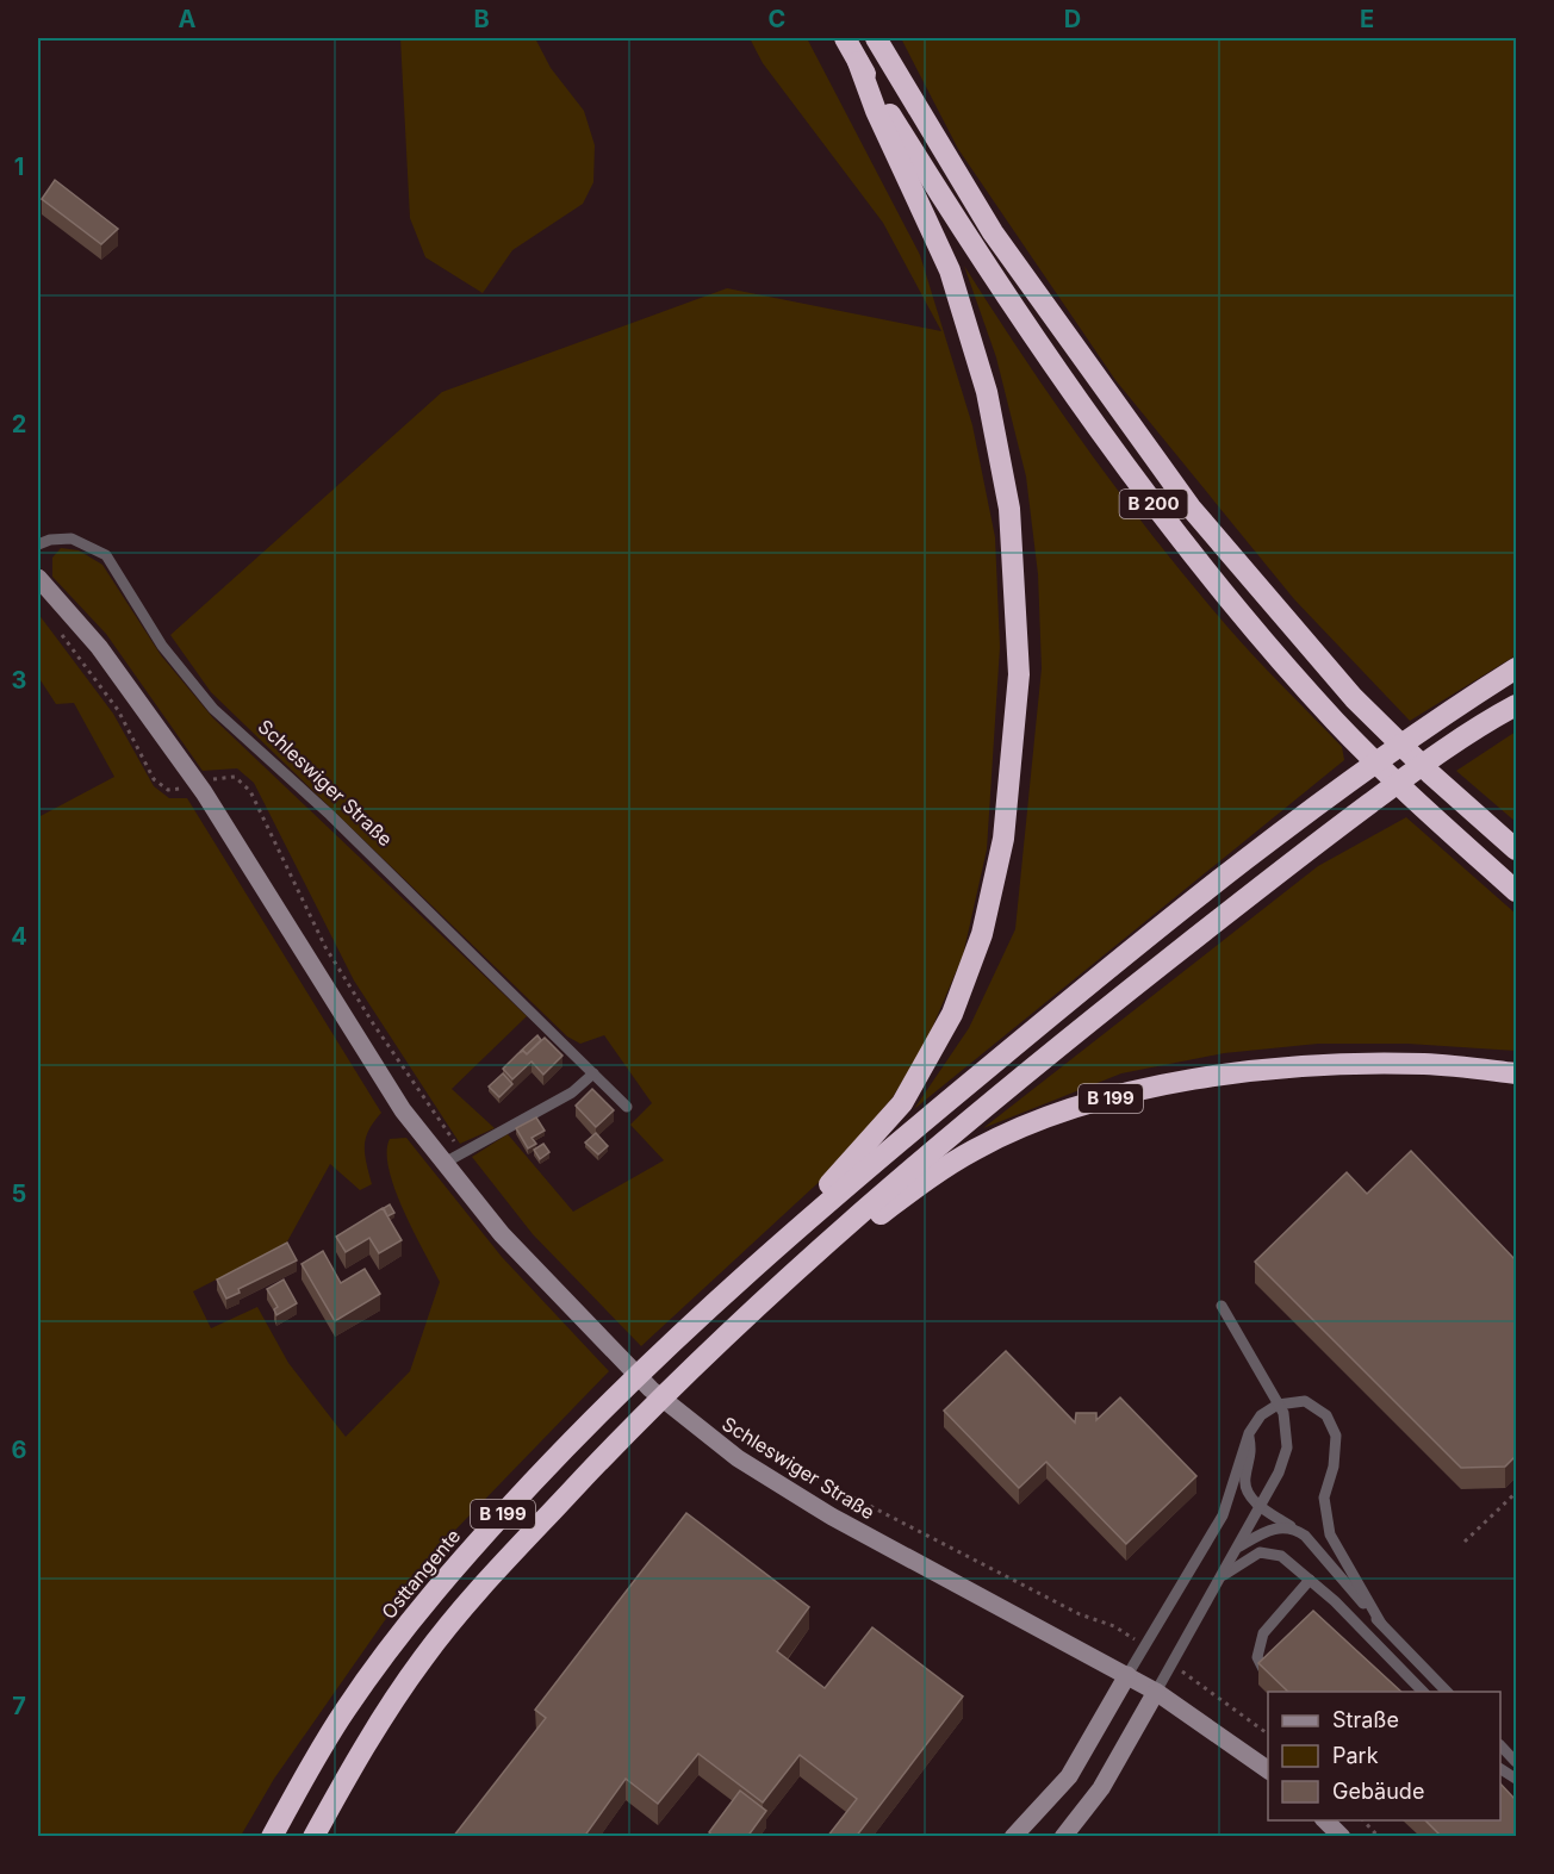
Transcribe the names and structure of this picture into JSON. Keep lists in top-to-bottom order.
{
  "streets": {
    "highway": ["B 200", "B 199", "Osttangente"],
    "main road": ["Schleswiger Straße"]
  },
  "crossings": [
    ["B 199", "Osttangente"]
  ],
  "legend": ["Straße", "Park", "Gebäude"],
  "grid": {
    "columns": [
      "A",
      "B",
      "C",
      "D",
      "E"
    ],
    "rows": [
      "1",
      "2",
      "3",
      "4",
      "5",
      "6",
      "7"
    ]
  }
}
